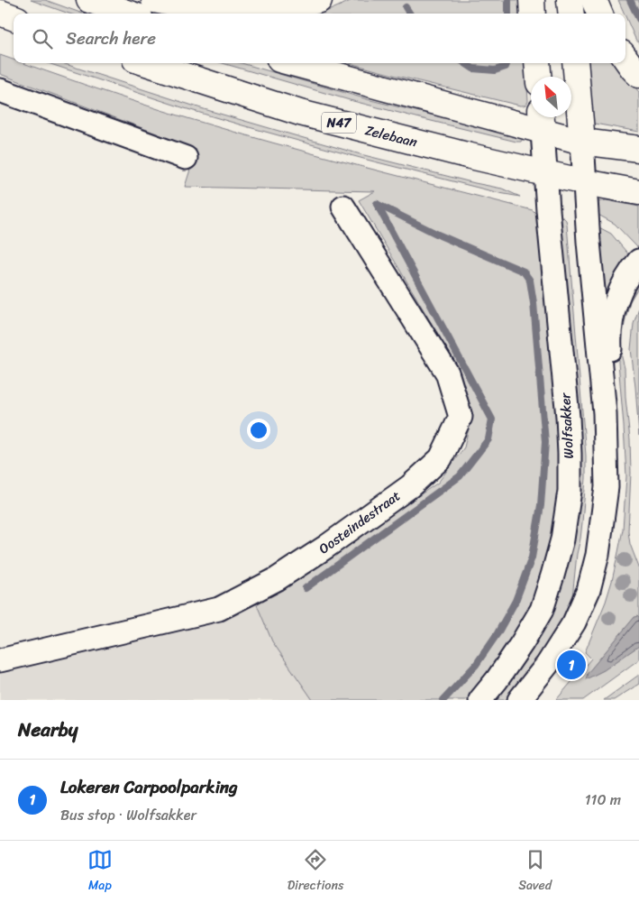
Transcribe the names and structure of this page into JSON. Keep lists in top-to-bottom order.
{
  "streets": {
    "main road": ["N47", "Zelebaan"],
    "street": ["Wolfsakker", "Oosteindestraat"]
  },
  "crossings": [
    ["N47", "Zelebaan"],
    ["N47", "Wolfsakker"],
    ["Zelebaan", "Wolfsakker"]
  ],
  "north": "top left",
  "page": {
    "search": "Search here",
    "pins": "1",
    "heading": "Nearby",
    "list": [
      {
        "mark": "1",
        "name": "Lokeren Carpoolparking",
        "note": "Bus stop · Wolfsakker",
        "value": "110 m"
      }
    ],
    "nav": ["Map", "Directions", "Saved"]
  }
}
